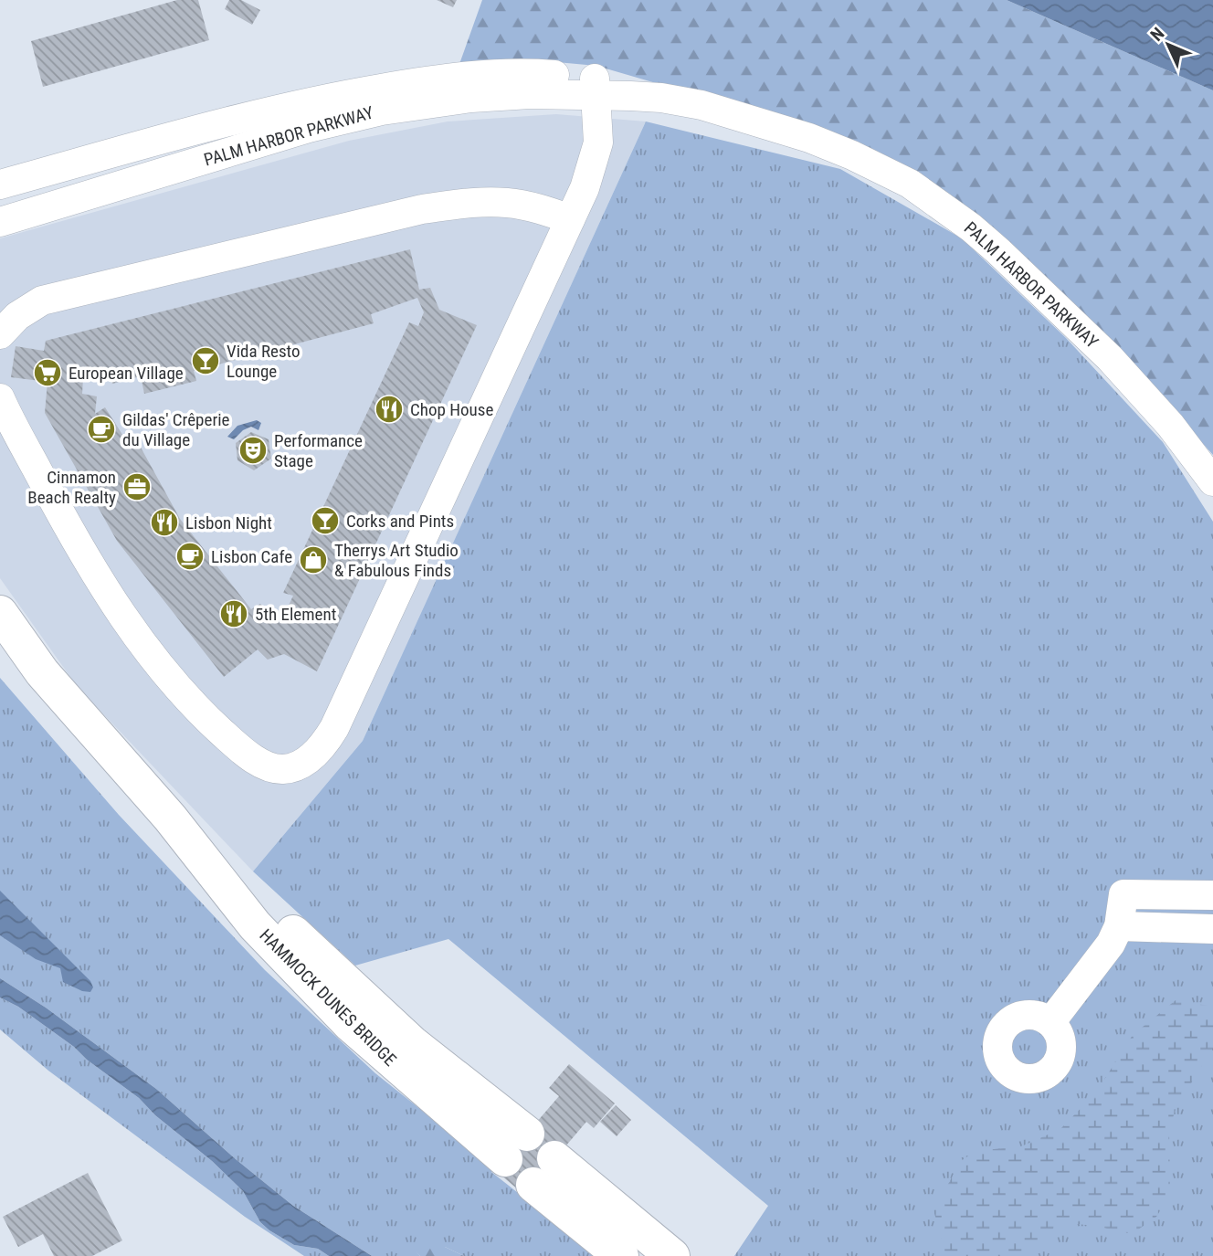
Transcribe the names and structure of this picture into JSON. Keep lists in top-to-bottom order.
{
  "streets": {
    "main road": ["HAMMOCK DUNES BRIDGE"],
    "street": ["PALM HARBOR PARKWAY"]
  },
  "places": {
    "bar": ["Vida Resto Lounge", "Corks and Pints"],
    "supermarket": ["European Village"],
    "restaurant": ["Chop House", "Lisbon Night", "5th Element"],
    "cafe": ["Gildas' Crêperie du Village", "Lisbon Cafe"],
    "theatre": ["Performance Stage"],
    "office": ["Cinnamon Beach Realty"],
    "shop": ["Therrys Art Studio & Fabulous Finds"]
  },
  "north": "top left"
}
